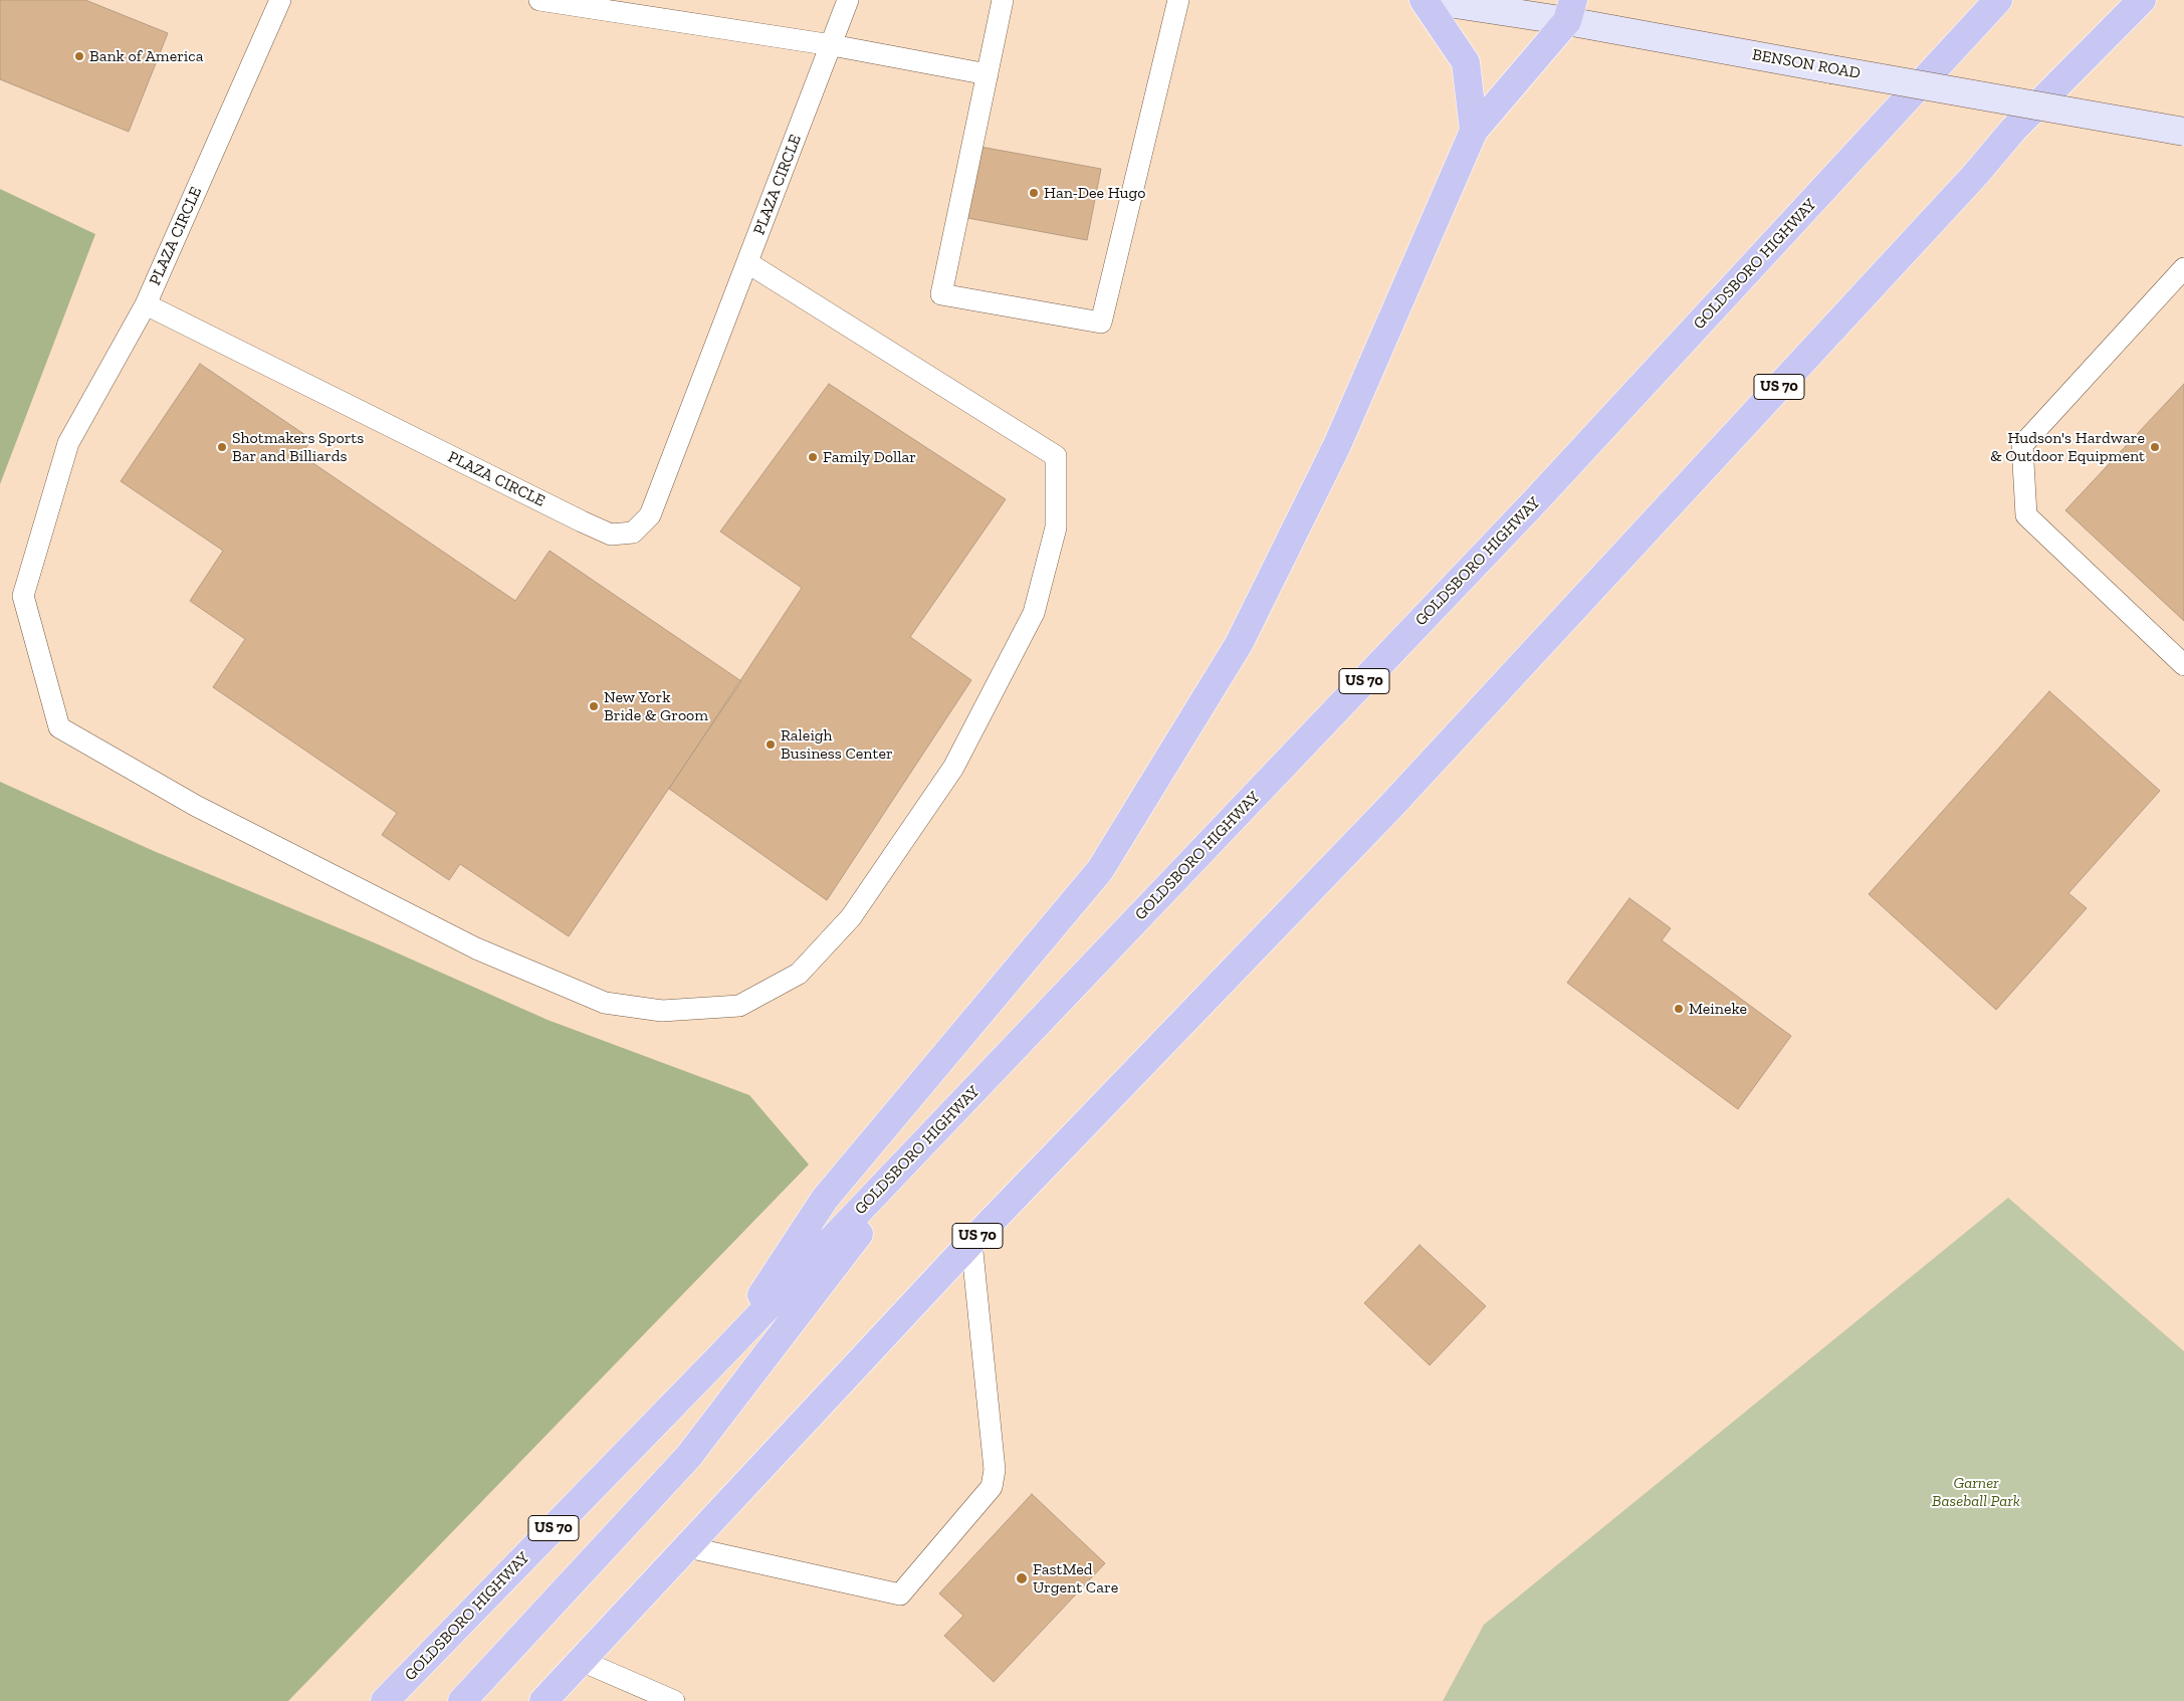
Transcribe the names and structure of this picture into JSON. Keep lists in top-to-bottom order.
{
  "streets": {
    "main road": ["BENSON ROAD", "GOLDSBORO HIGHWAY", "US 70"],
    "lane": ["PLAZA CIRCLE"]
  },
  "parks": ["Garner Baseball Park"],
  "places": [
    "Bank of America",
    "Han-Dee Hugo",
    "Shotmakers Sports Bar and Billiards",
    "Hudson's Hardware & Outdoor Equipment",
    "Family Dollar",
    "New York Bride & Groom",
    "Raleigh Business Center",
    "Meineke",
    "FastMed Urgent Care"
  ]
}
